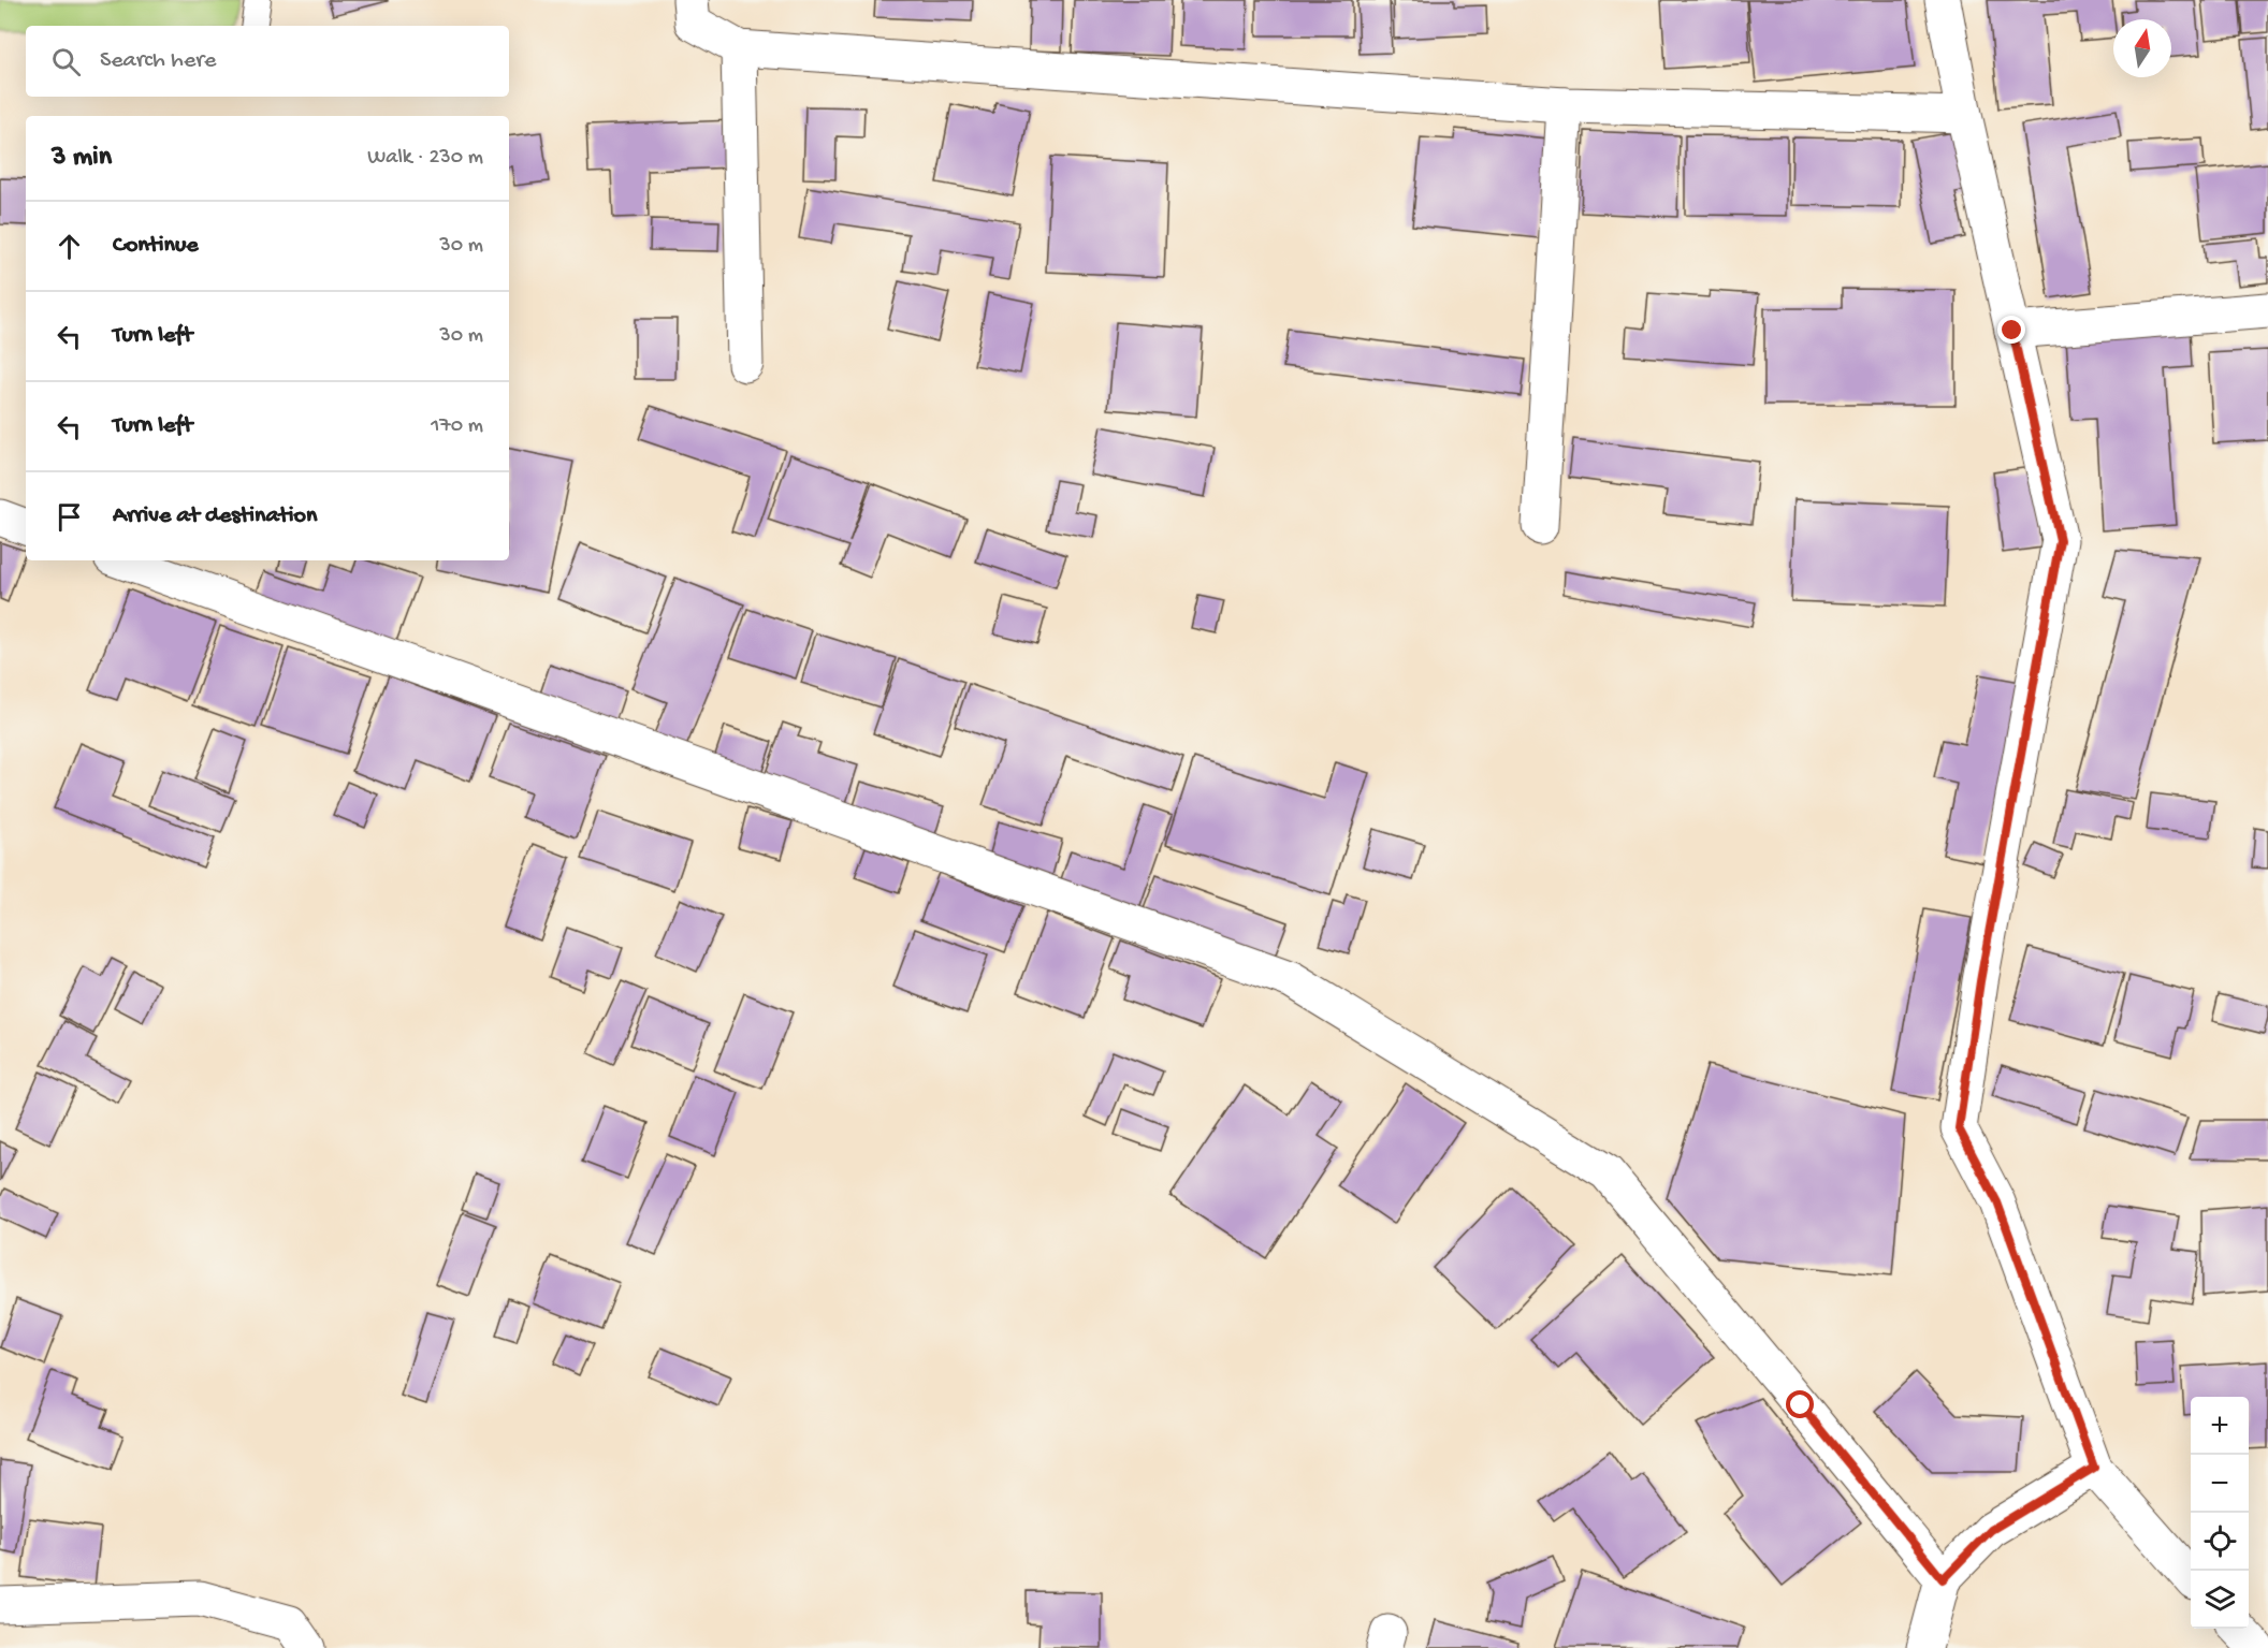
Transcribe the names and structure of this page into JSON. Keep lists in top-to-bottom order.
{
  "north": "top",
  "page": {
    "search": "Search here",
    "heading": ["3 min", "Walk · 230 m"],
    "list": [
      ["Continue", "30 m"],
      ["Turn left", "30 m"],
      ["Turn left", "170 m"],
      "Arrive at destination"
    ],
    "map_buttons": ["+", "−"]
  }
}
